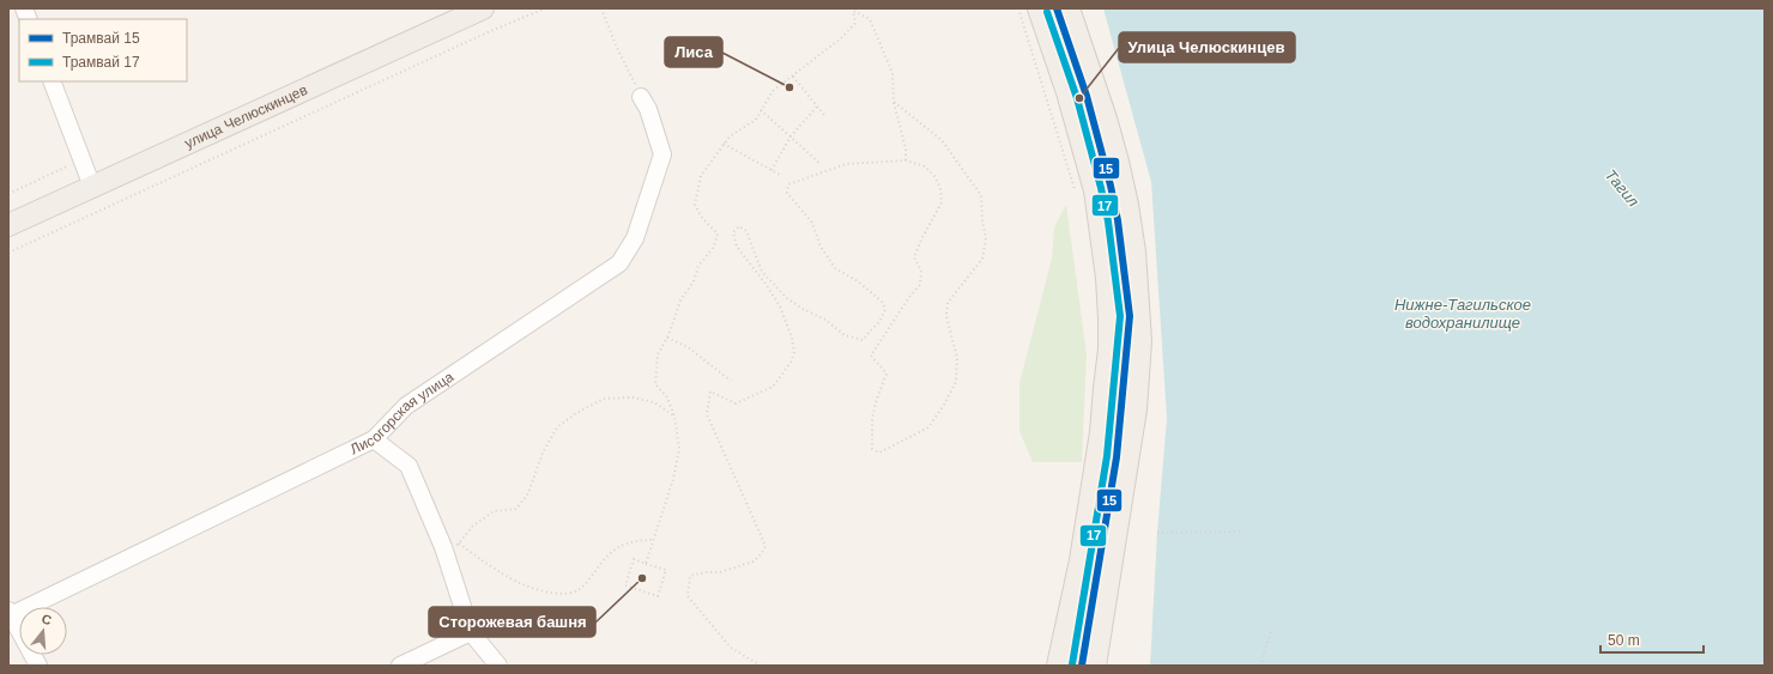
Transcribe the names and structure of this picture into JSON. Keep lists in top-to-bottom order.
{
  "streets": {
    "main road": ["улица Челюскинцев"],
    "street": ["Лисогорская улица"]
  },
  "water": ["Тагил", "Нижне-Тагильское водохранилище"],
  "places": ["Лиса", "Улица Челюскинцев", "Сторожевая башня"],
  "lines": ["tram line 15", "tram line 17"],
  "legend": ["Трамвай 15", "Трамвай 17"],
  "scale_bar": "50 m",
  "north": "top"
}
